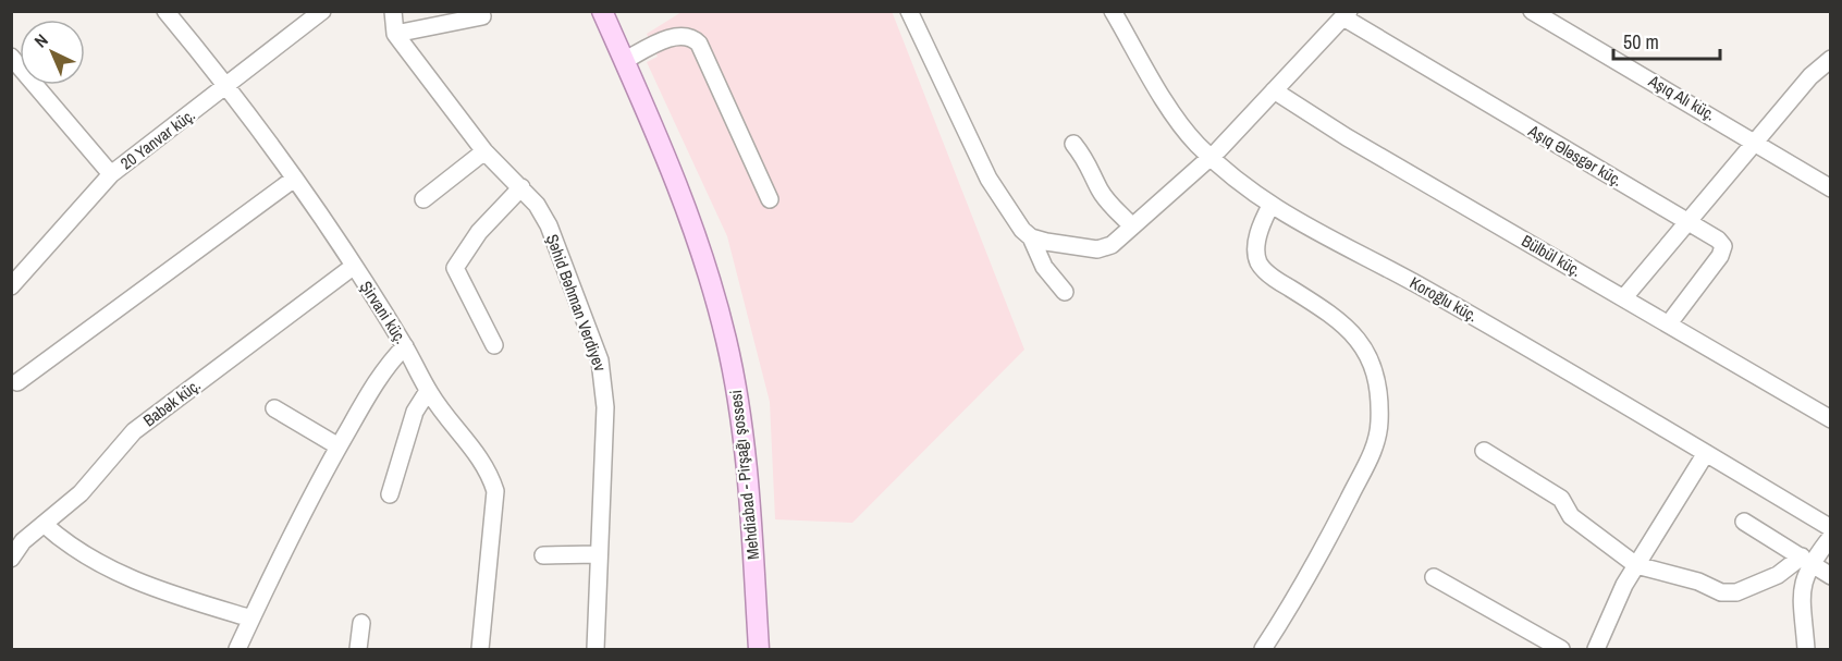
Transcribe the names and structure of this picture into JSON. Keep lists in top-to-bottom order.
{
  "streets": {
    "main road": ["Mehdiabad - Pirşağı şossesi"],
    "street": [
      "Aşıq Alı küç.",
      "20 Yanvar küç.",
      "Aşıq Ələsgər küç.",
      "Bülbül küç.",
      "Koroğlu küç.",
      "Şəhid Bəhman Verdiyev",
      "Şirvani küç.",
      "Babək küç."
    ]
  },
  "crossings": [
    ["20 Yanvar küç.", "Şirvani küç."],
    ["Aşıq Ələsgər küç.", "Bülbül küç."],
    ["Şirvani küç.", "Babək küç."]
  ],
  "scale_bar": "50 m",
  "north": "top left"
}
